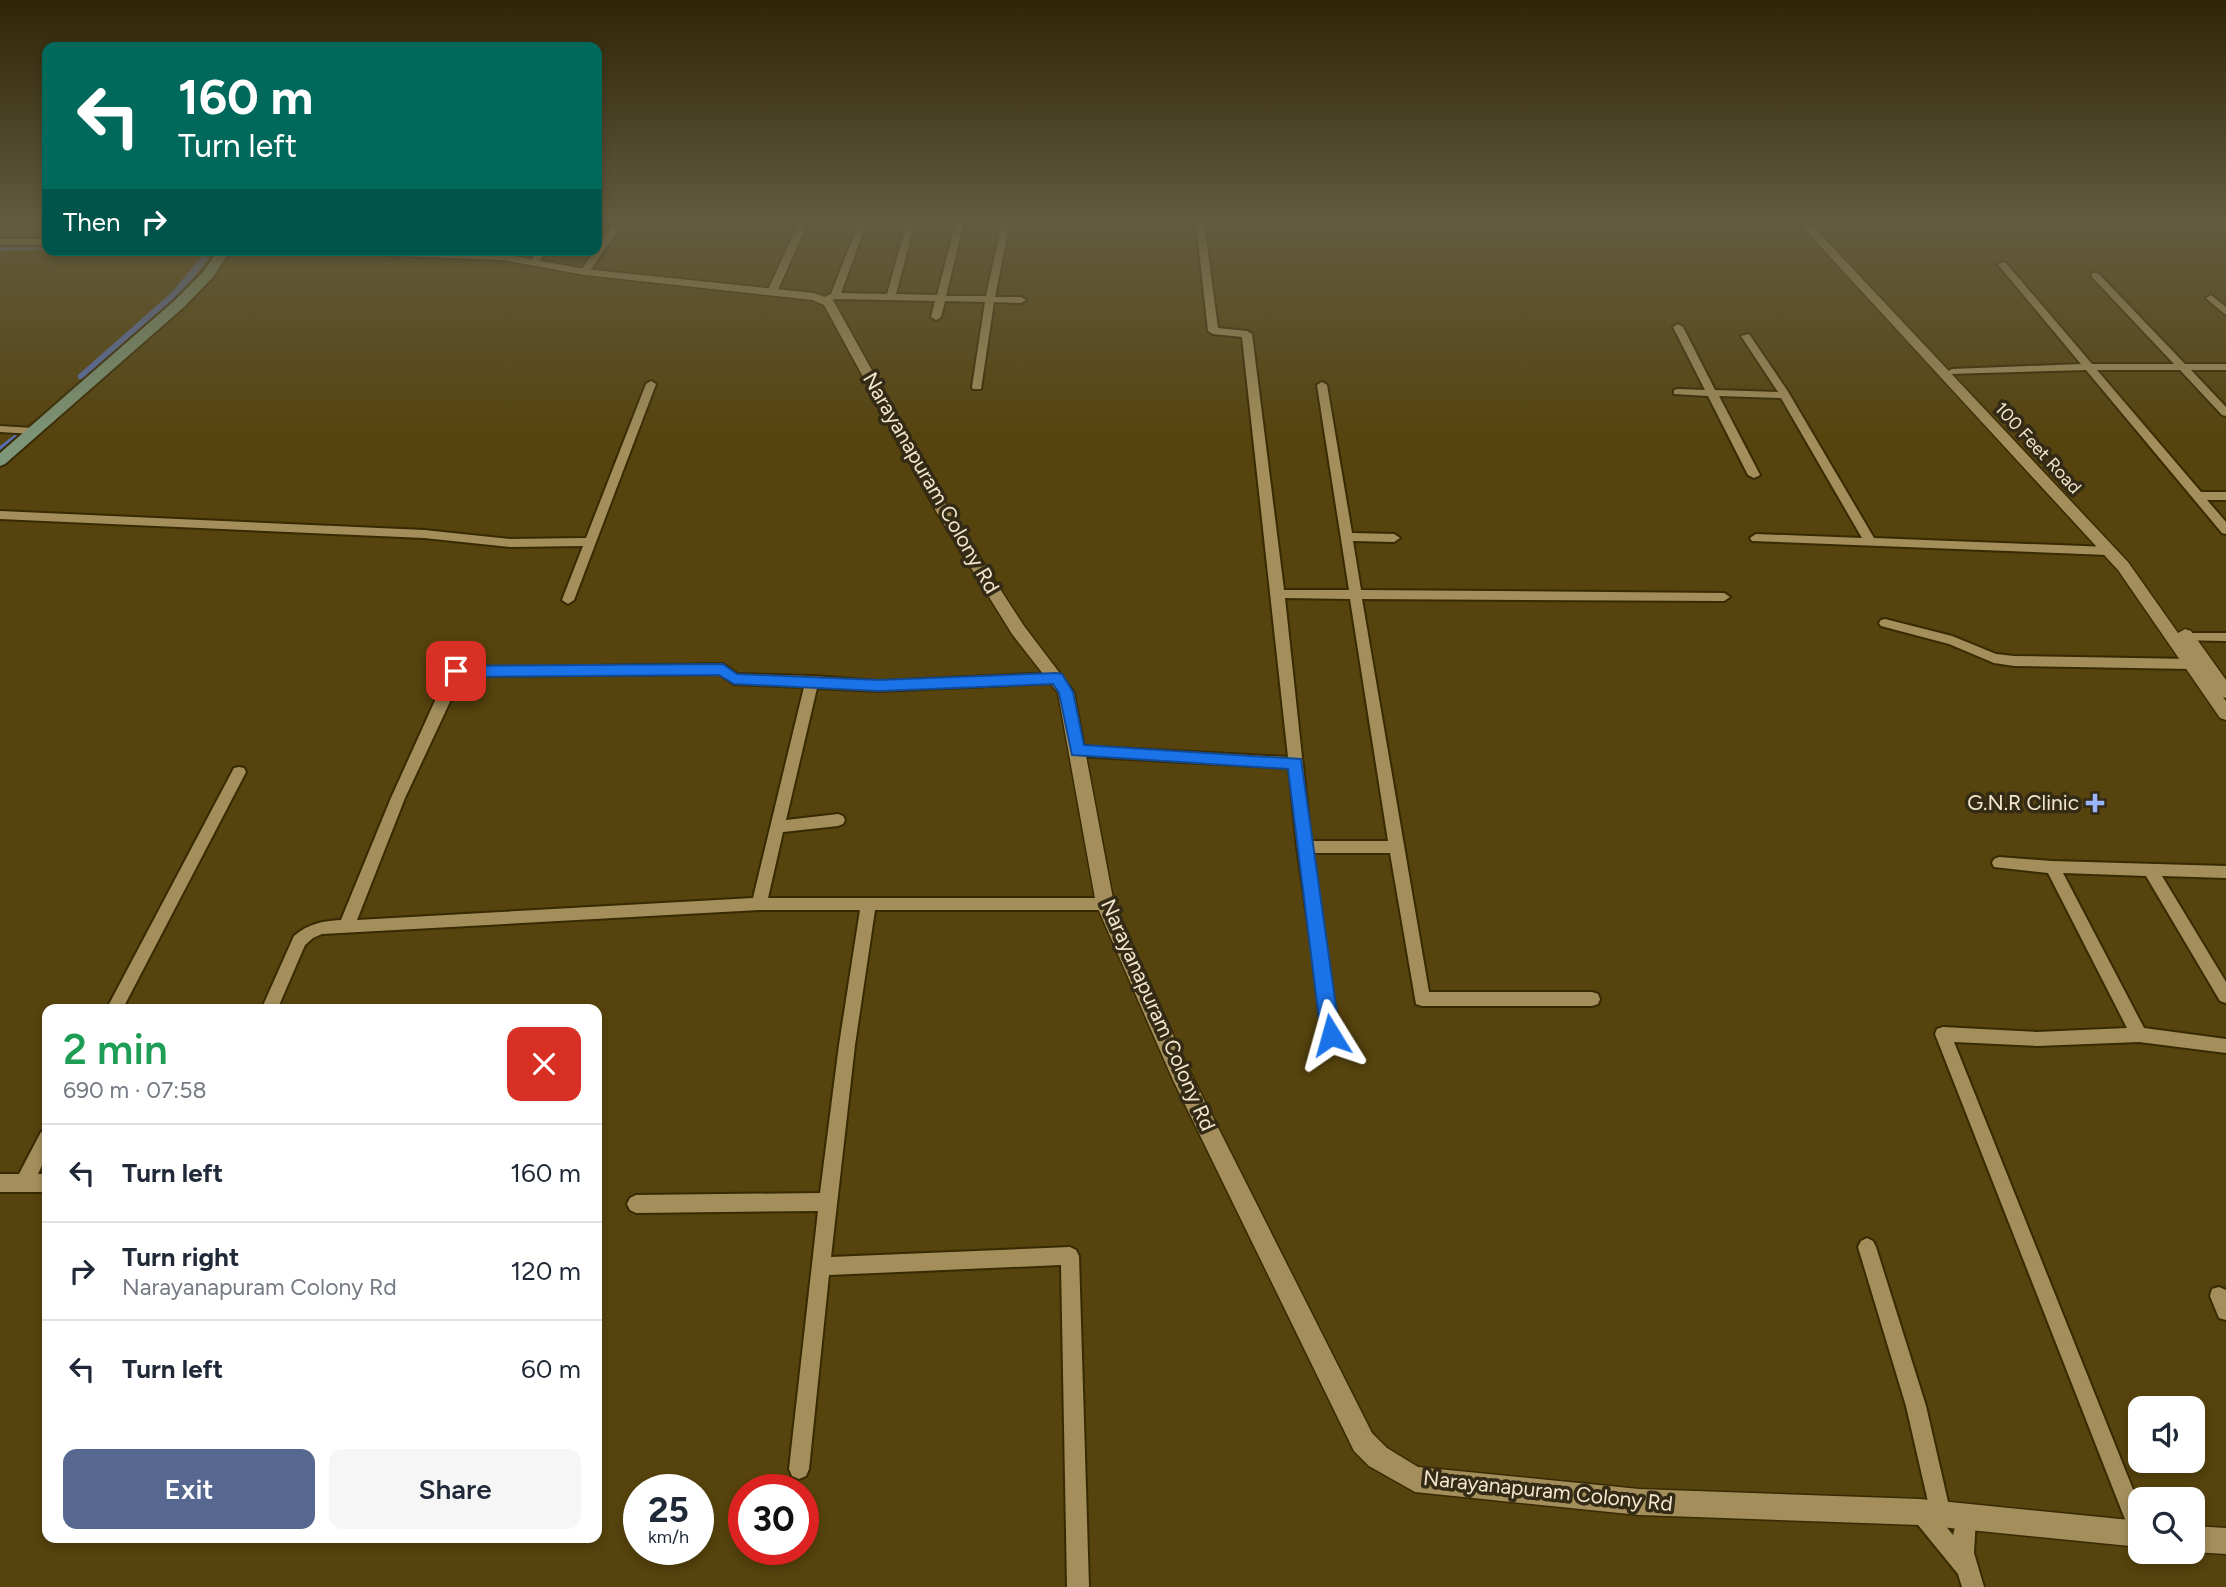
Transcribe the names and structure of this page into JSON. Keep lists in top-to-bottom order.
{
  "streets": {
    "street": ["100 Feet Road", "Narayanapuram Colony Rd"]
  },
  "places": {
    "health": ["G.N.R Clinic"]
  },
  "page": {
    "turn": ["160 m", "Turn left"],
    "then": "Then",
    "heading": ["2 min", "690 m · 07:58"],
    "list": [
      {
        "name": "Turn left",
        "value": "160 m"
      },
      {
        "name": "Turn right",
        "note": "Narayanapuram Colony Rd",
        "value": "120 m"
      },
      {
        "name": "Turn left",
        "value": "60 m"
      }
    ],
    "buttons": ["Exit", "Share"],
    "speed": "25 km/h",
    "limit": "30"
  }
}
